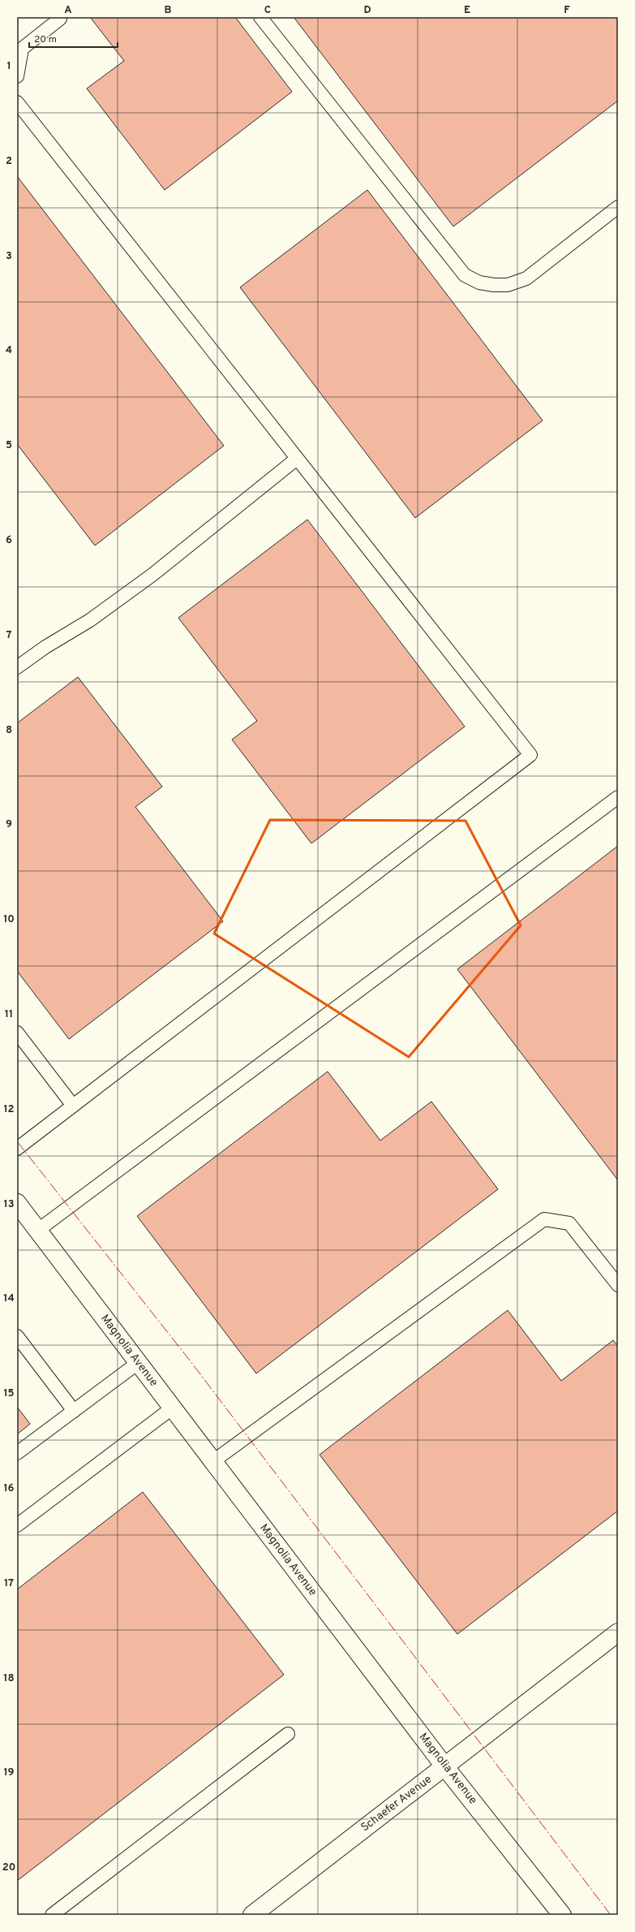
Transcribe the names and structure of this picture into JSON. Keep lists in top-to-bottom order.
{
  "streets": {
    "street": ["Magnolia Avenue", "Schaefer Avenue"]
  },
  "crossings": [
    ["Magnolia Avenue", "Schaefer Avenue"]
  ],
  "scale_bar": "20 m",
  "grid": {
    "columns": [
      "A",
      "B",
      "C",
      "D",
      "E",
      "F"
    ],
    "rows": [
      "1",
      "2",
      "3",
      "4",
      "5",
      "6",
      "7",
      "8",
      "9",
      "10",
      "11",
      "12",
      "13",
      "14",
      "15",
      "16",
      "17",
      "18",
      "19",
      "20"
    ]
  }
}
